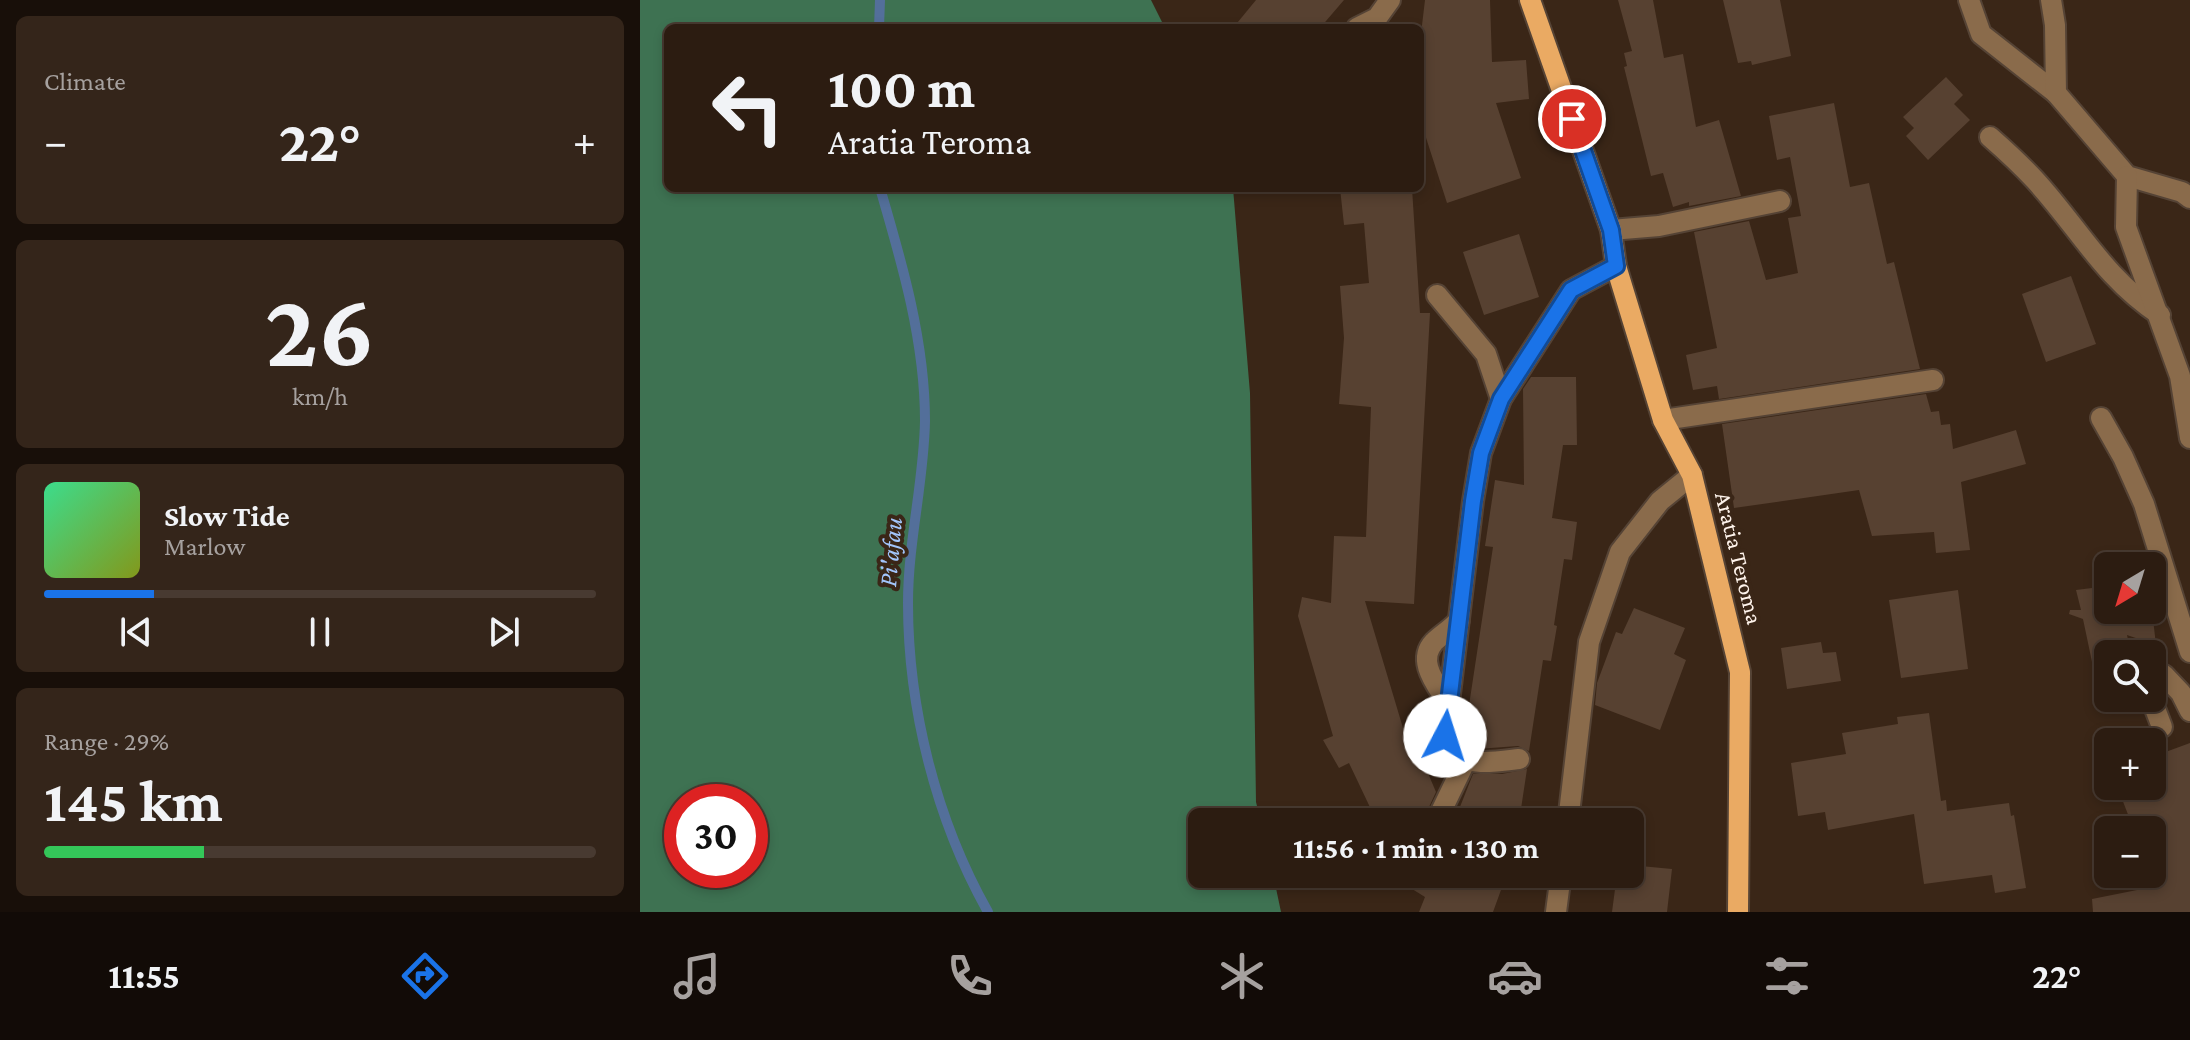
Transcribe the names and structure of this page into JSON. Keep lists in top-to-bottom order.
{
  "streets": {
    "main road": ["Aratia Teroma"]
  },
  "water": ["Pi'afau"],
  "north": "bottom left",
  "page": {
    "tile": [
      "Climate",
      ["26", "km/h"],
      ["Range · 29%", "145 km"]
    ],
    "turn": ["100 m", "Aratia Teroma"],
    "heat": ["−", "22°", "+"],
    "song": ["Slow Tide", "Marlow"],
    "map_buttons": ["+", "−"],
    "limit": "30",
    "trip": "11:56 · 1 min · 130 m",
    "tabs": ["11:55", "22°"]
  }
}
